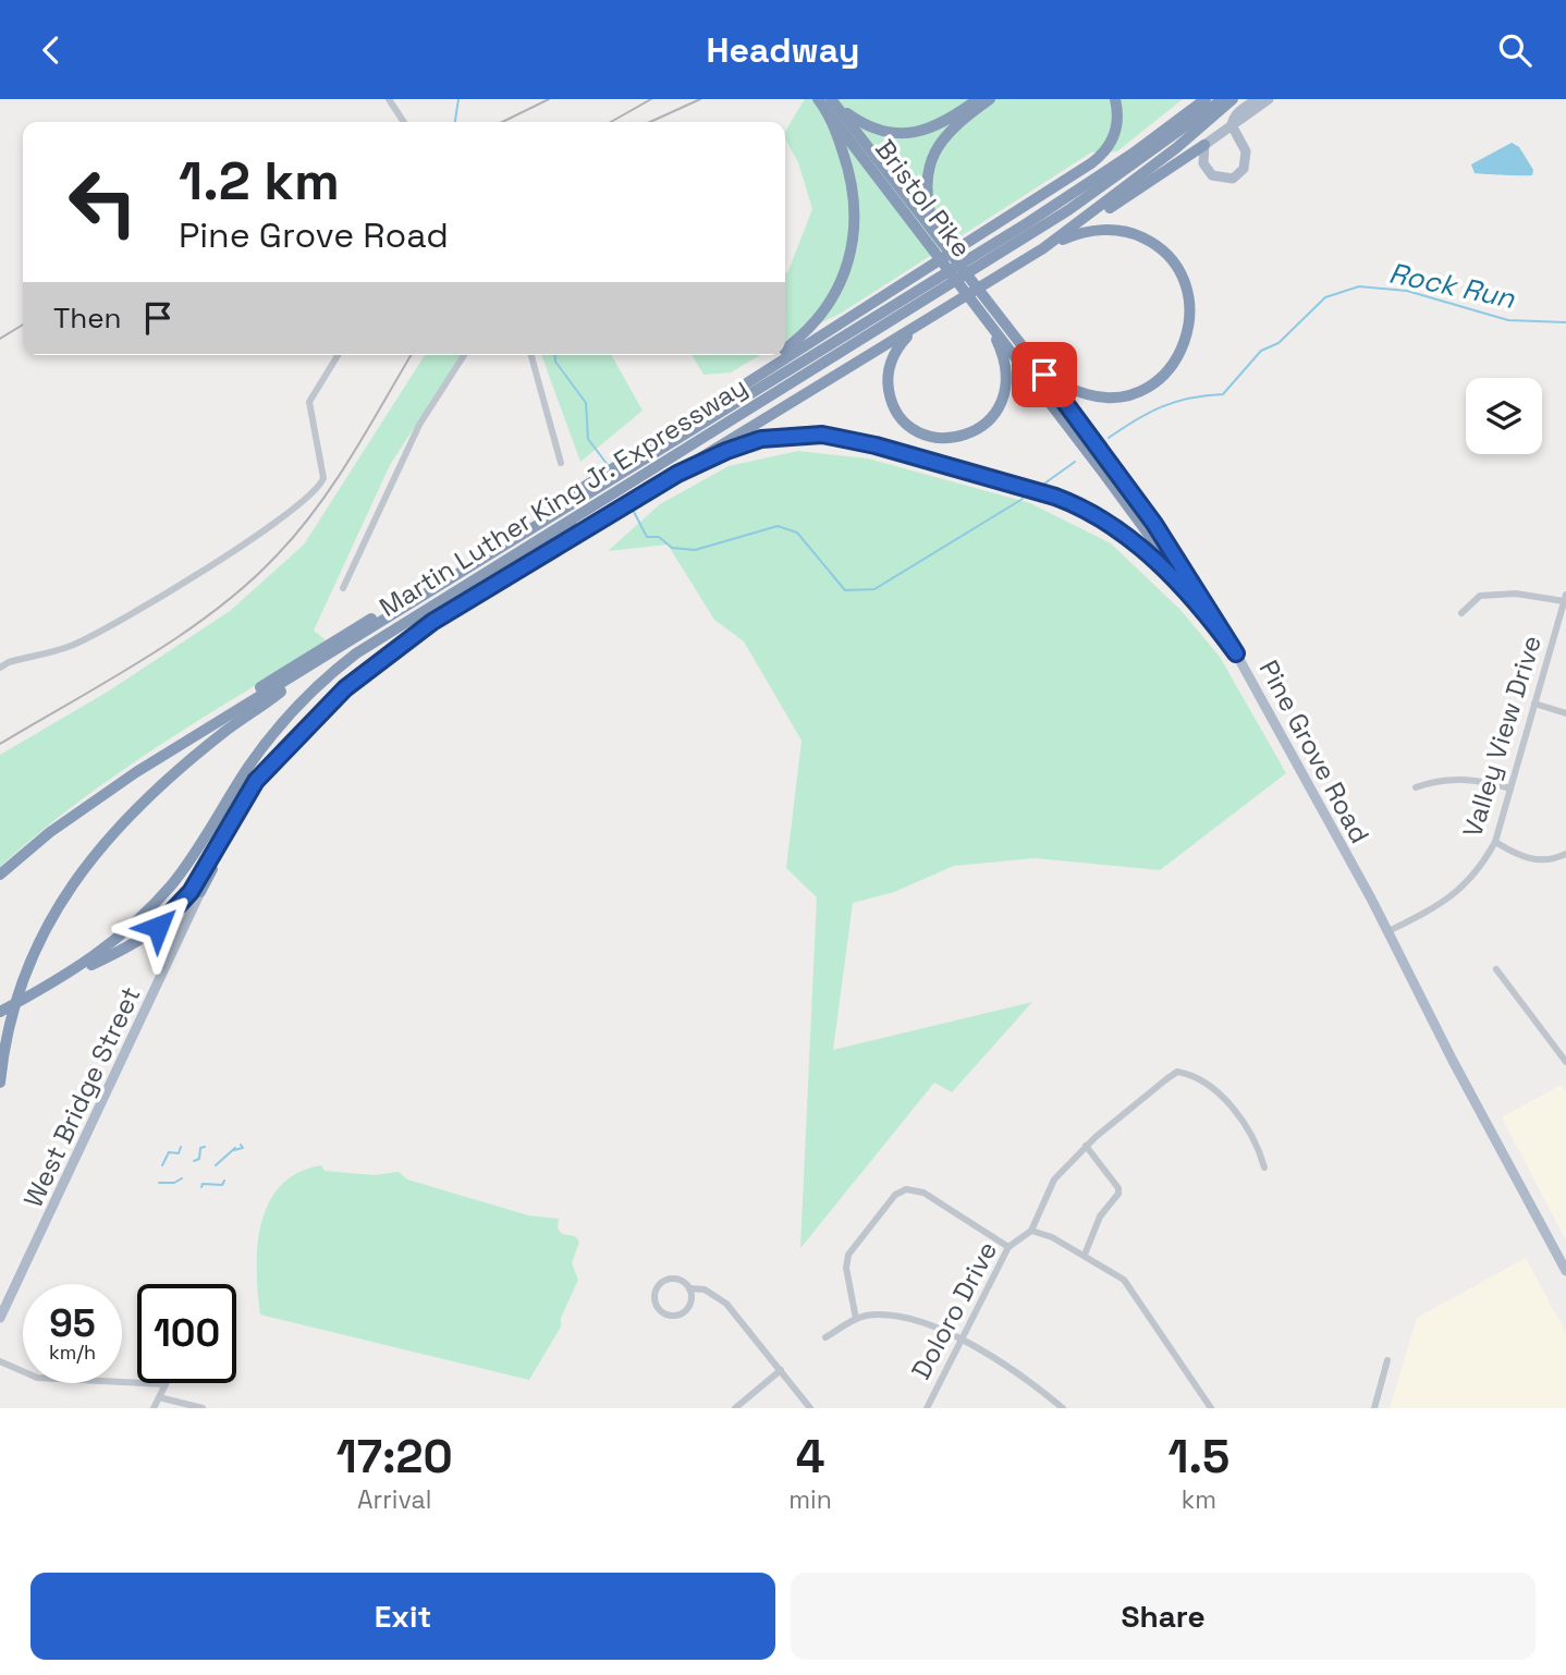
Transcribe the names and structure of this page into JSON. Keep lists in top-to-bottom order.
{
  "streets": {
    "highway": ["Bristol Pike", "Martin Luther King Jr. Expressway", "Pine Grove Road"],
    "main road": ["West Bridge Street"],
    "street": ["Valley View Drive", "Doloro Drive"]
  },
  "crossings": [
    ["Bristol Pike", "Pine Grove Road"],
    ["Valley View Drive", "Pine Grove Road"]
  ],
  "water": ["Rock Run"],
  "page": {
    "header": "Headway",
    "turn": ["1.2 km", "Pine Grove Road"],
    "then": "Then",
    "speed": "95 km/h",
    "limit": "100",
    "eta": [
      "17:20",
      "Arrival",
      "4",
      "min",
      "1.5",
      "km"
    ],
    "buttons": ["Exit", "Share"]
  }
}
